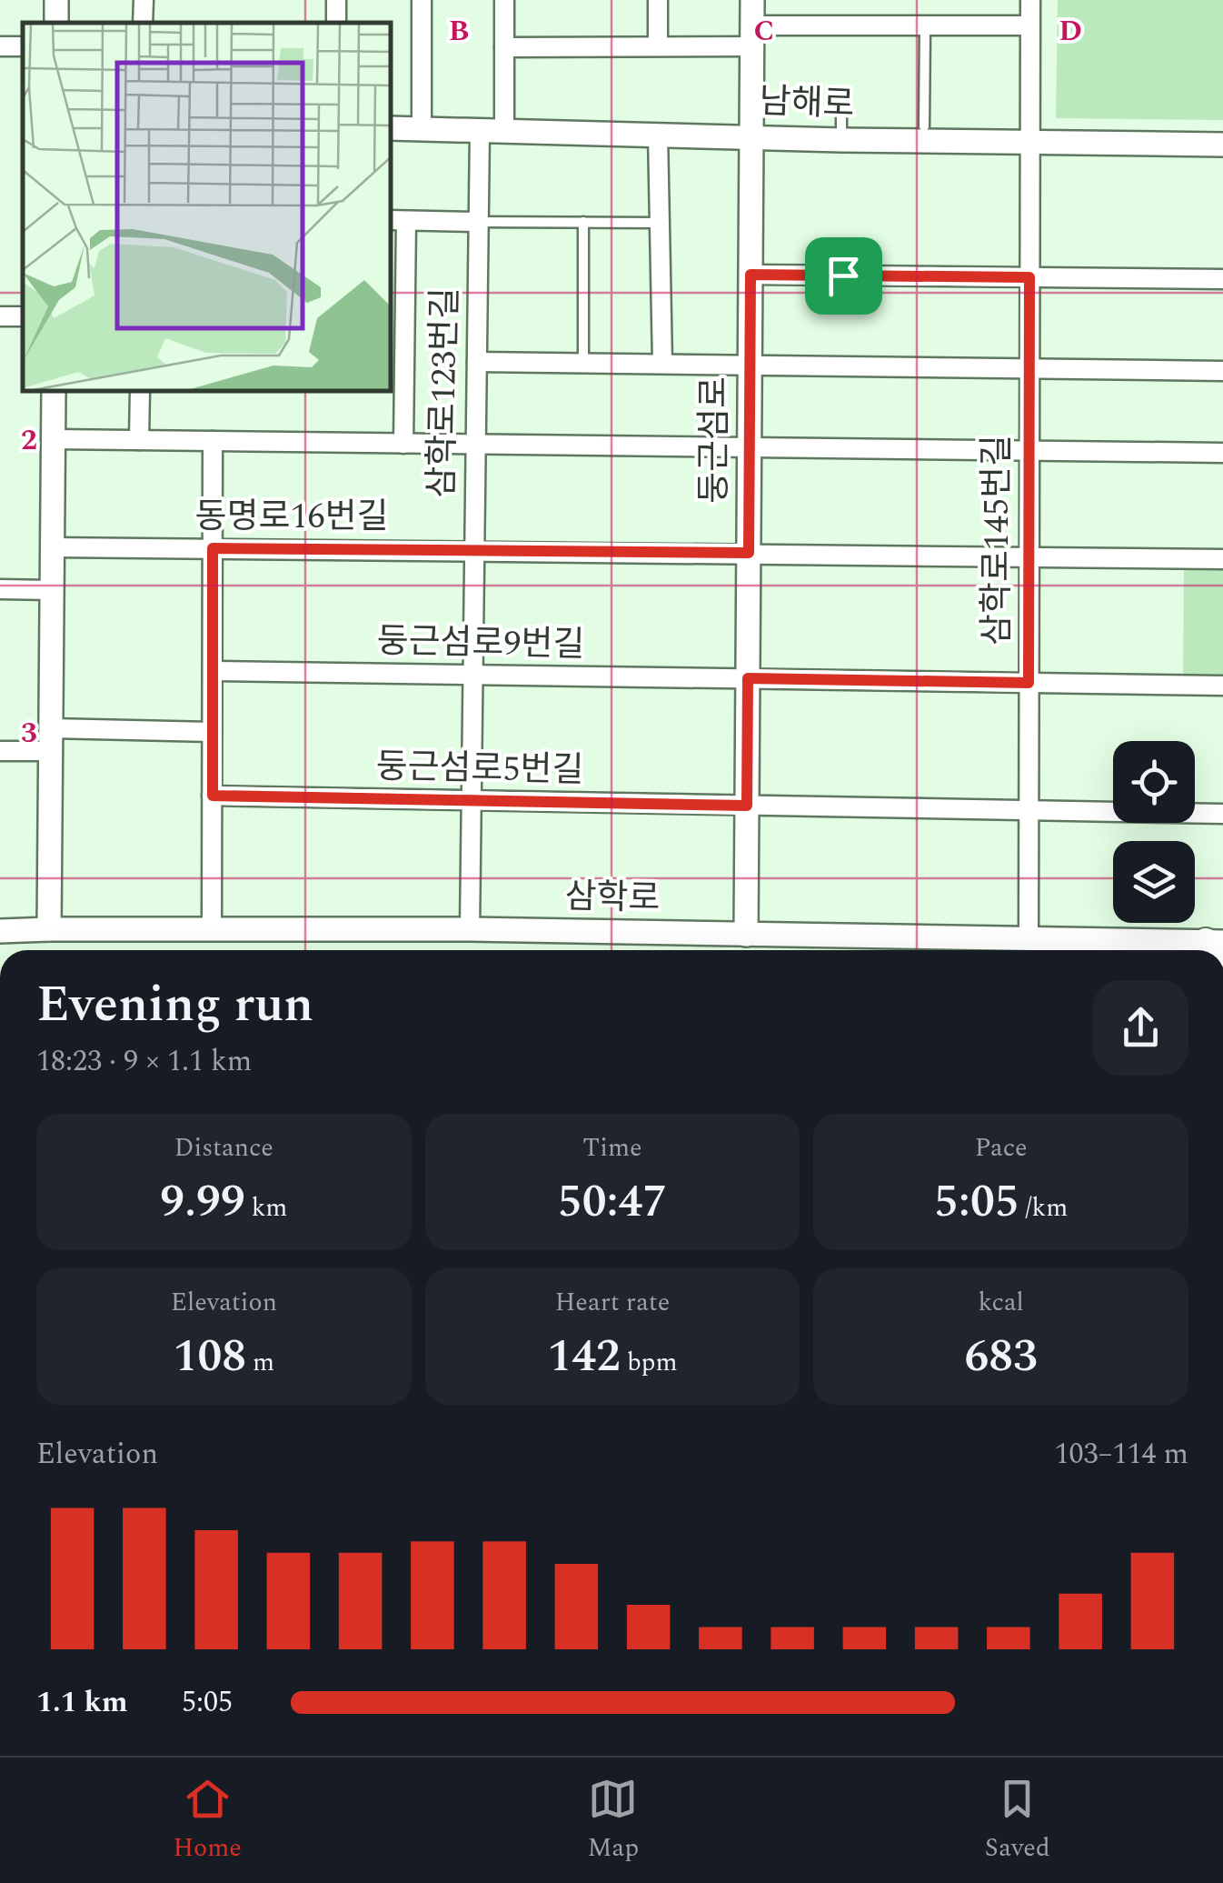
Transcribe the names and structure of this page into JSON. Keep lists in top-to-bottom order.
{
  "streets": {
    "street": [
      "남해로",
      "삼학로123번길",
      "둥근섬로",
      "동명로16번길",
      "삼학로145번길",
      "둥근섬로9번길",
      "둥근섬로5번길",
      "삼학로"
    ]
  },
  "crossings": [
    ["남해로", "삼학로123번길"],
    ["남해로", "둥근섬로"],
    ["남해로", "삼학로145번길"],
    ["삼학로123번길", "동명로16번길"],
    ["삼학로123번길", "둥근섬로9번길"],
    ["삼학로123번길", "둥근섬로5번길"],
    ["삼학로123번길", "삼학로"],
    ["둥근섬로", "동명로16번길"],
    ["둥근섬로", "둥근섬로9번길"],
    ["둥근섬로", "둥근섬로5번길"],
    ["둥근섬로", "삼학로"],
    ["동명로16번길", "삼학로145번길"],
    ["삼학로145번길", "둥근섬로9번길"],
    ["삼학로145번길", "둥근섬로5번길"],
    ["삼학로145번길", "삼학로"]
  ],
  "page": {
    "heading": ["Evening run", "18:23 · 9 × 1.1 km"],
    "stats": [
      ["Distance", "9.99 km"],
      ["Time", "50:47"],
      ["Pace", "5:05 /km"],
      ["Elevation", "108 m"],
      ["Heart rate", "142 bpm"],
      ["kcal", "683"]
    ],
    "chart": ["Elevation", "103–114 m"],
    "list": [
      {
        "name": "1.1 km",
        "note": "5:05"
      }
    ],
    "tabs": ["Home", "Map", "Saved"]
  },
  "grid": {
    "columns": ["B", "C", "D"],
    "rows": ["2", "3"]
  }
}
